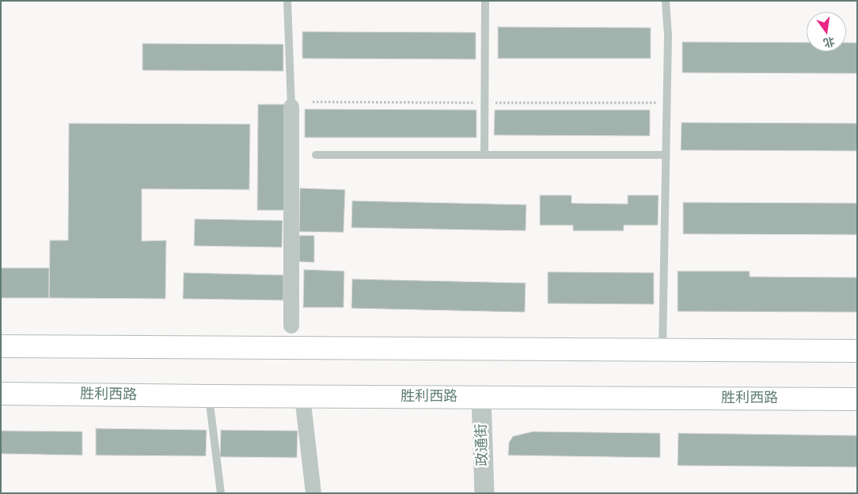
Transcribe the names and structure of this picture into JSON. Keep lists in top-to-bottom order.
{
  "streets": {
    "main road": ["胜利西路"],
    "street": ["政通街"]
  },
  "crossings": [
    ["胜利西路", "政通街"]
  ],
  "north": "bottom"
}
